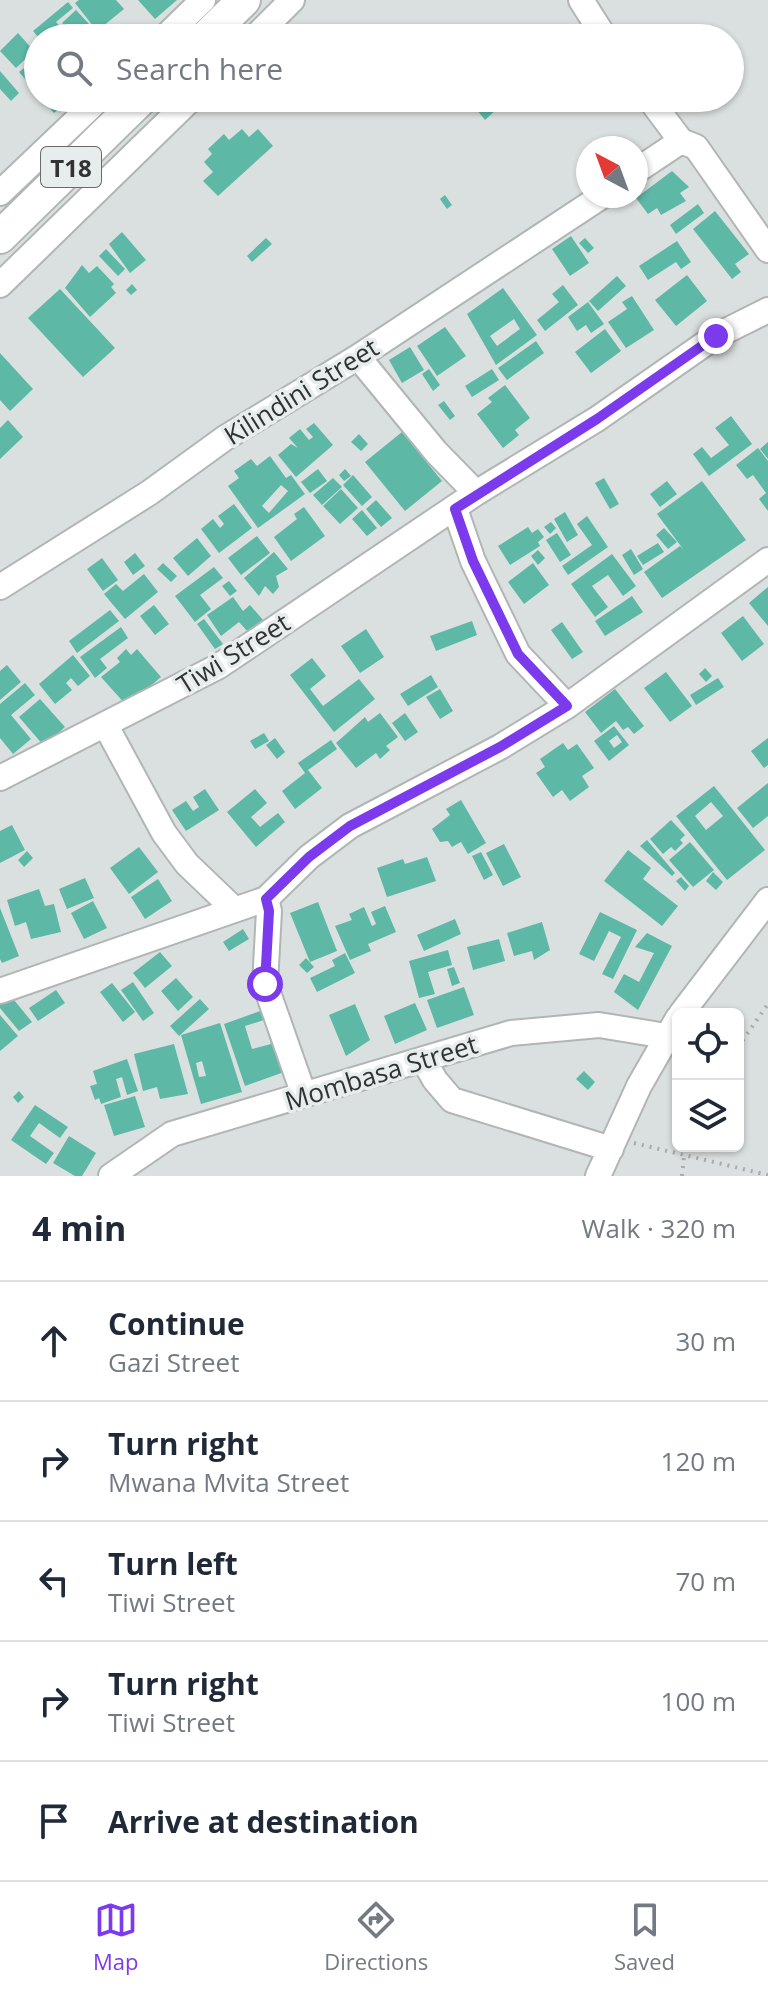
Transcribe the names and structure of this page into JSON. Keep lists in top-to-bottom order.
{
  "streets": {
    "main road": ["T18"],
    "street": ["Kilindini Street", "Tiwi Street", "Mombasa Street"]
  },
  "north": "top left",
  "page": {
    "search": "Search here",
    "heading": ["4 min", "Walk · 320 m"],
    "list": [
      ["Continue", "Gazi Street", "30 m"],
      ["Turn right", "Mwana Mvita Street", "120 m"],
      ["Turn left", "Tiwi Street", "70 m"],
      ["Turn right", "Tiwi Street", "100 m"],
      "Arrive at destination"
    ],
    "nav": ["Map", "Directions", "Saved"]
  }
}
